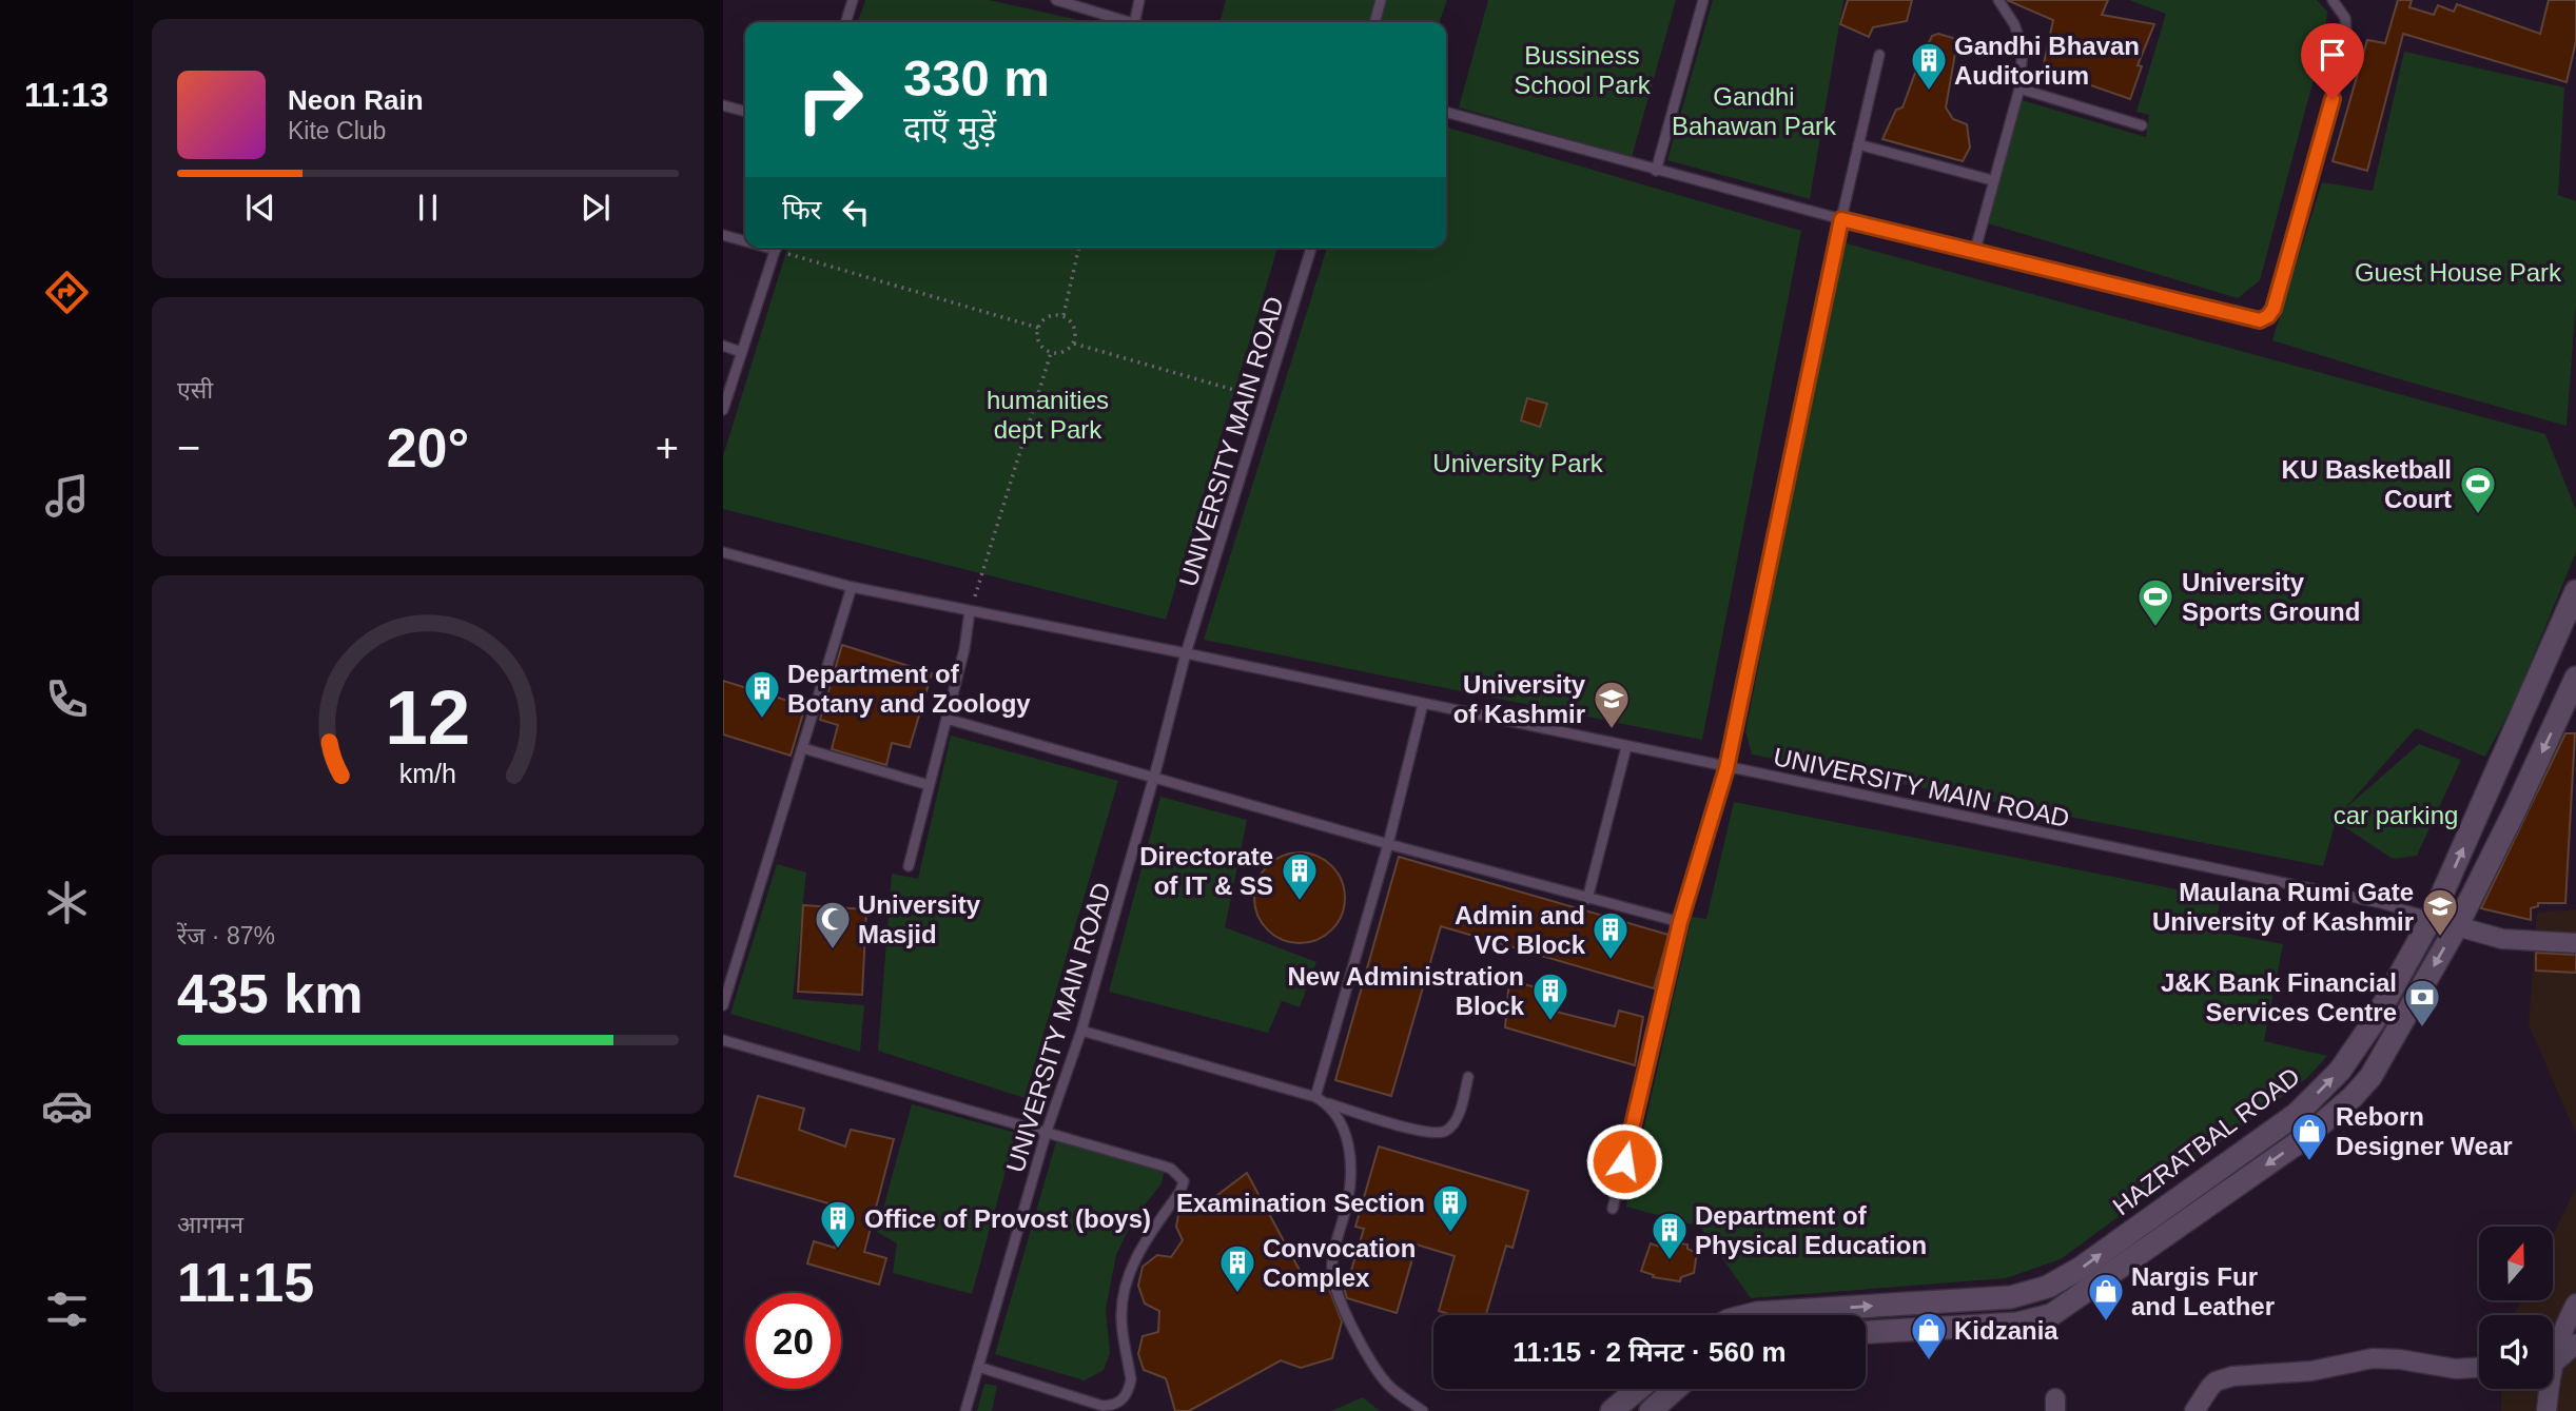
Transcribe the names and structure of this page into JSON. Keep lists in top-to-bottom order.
{
  "streets": {
    "main road": ["HAZRATBAL ROAD"],
    "lane": ["UNIVERSITY MAIN ROAD"]
  },
  "crossings": [
    ["UNIVERSITY MAIN ROAD", "HAZRATBAL ROAD"]
  ],
  "parks": [
    "Bussiness School Park",
    "Gandhi Bahawan Park",
    "Guest House Park",
    "humanities dept Park",
    "University Park",
    "car parking"
  ],
  "places": {
    "building": [
      "Gandhi Bhavan Auditorium",
      "Department of Botany and Zoology",
      "Directorate of IT & SS",
      "Admin and VC Block",
      "New Administration Block",
      "Examination Section",
      "Office of Provost (boys)",
      "Department of Physical Education",
      "Convocation Complex"
    ],
    "sports": ["KU Basketball Court", "University Sports Ground"],
    "school or university": ["University of Kashmir", "Maulana Rumi Gate University of Kashmir"],
    "mosque": ["University Masjid"],
    "bank": ["J&K Bank Financial Services Centre"],
    "shop": ["Reborn Designer Wear", "Nargis Fur and Leather", "Kidzania"]
  },
  "north": "top",
  "page": {
    "tabs": "11:13",
    "turn": ["330 m", "दाएँ मुड़ें"],
    "song": ["Neon Rain", "Kite Club"],
    "then": "फिर",
    "tile": [
      "एसी",
      ["रेंज · 87%", "435 km"],
      ["आगमन", "11:15"]
    ],
    "heat": ["−", "20°", "+"],
    "limit": "20",
    "trip": "11:15 · 2 मिनट · 560 m",
    "gauge": ["12", "km/h"]
  }
}
